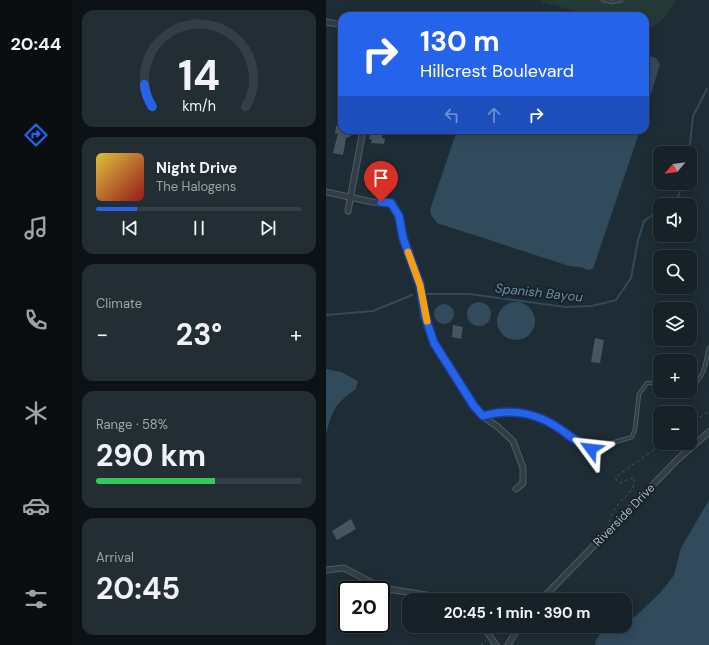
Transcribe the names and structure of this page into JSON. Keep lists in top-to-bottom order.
{
  "streets": {
    "street": ["Riverside Drive"]
  },
  "water": ["Spanish Bayou"],
  "north": "bottom left",
  "page": {
    "tabs": "20:44",
    "turn": ["130 m", "Hillcrest Boulevard"],
    "map_buttons": ["+", "−"],
    "song": ["Night Drive", "The Halogens"],
    "tile": [
      "Climate",
      ["Range · 58%", "290 km"],
      ["Arrival", "20:45"]
    ],
    "heat": ["−", "23°", "+"],
    "limit": "20",
    "trip": "20:45 · 1 min · 390 m",
    "gauge": ["14", "km/h"]
  }
}
